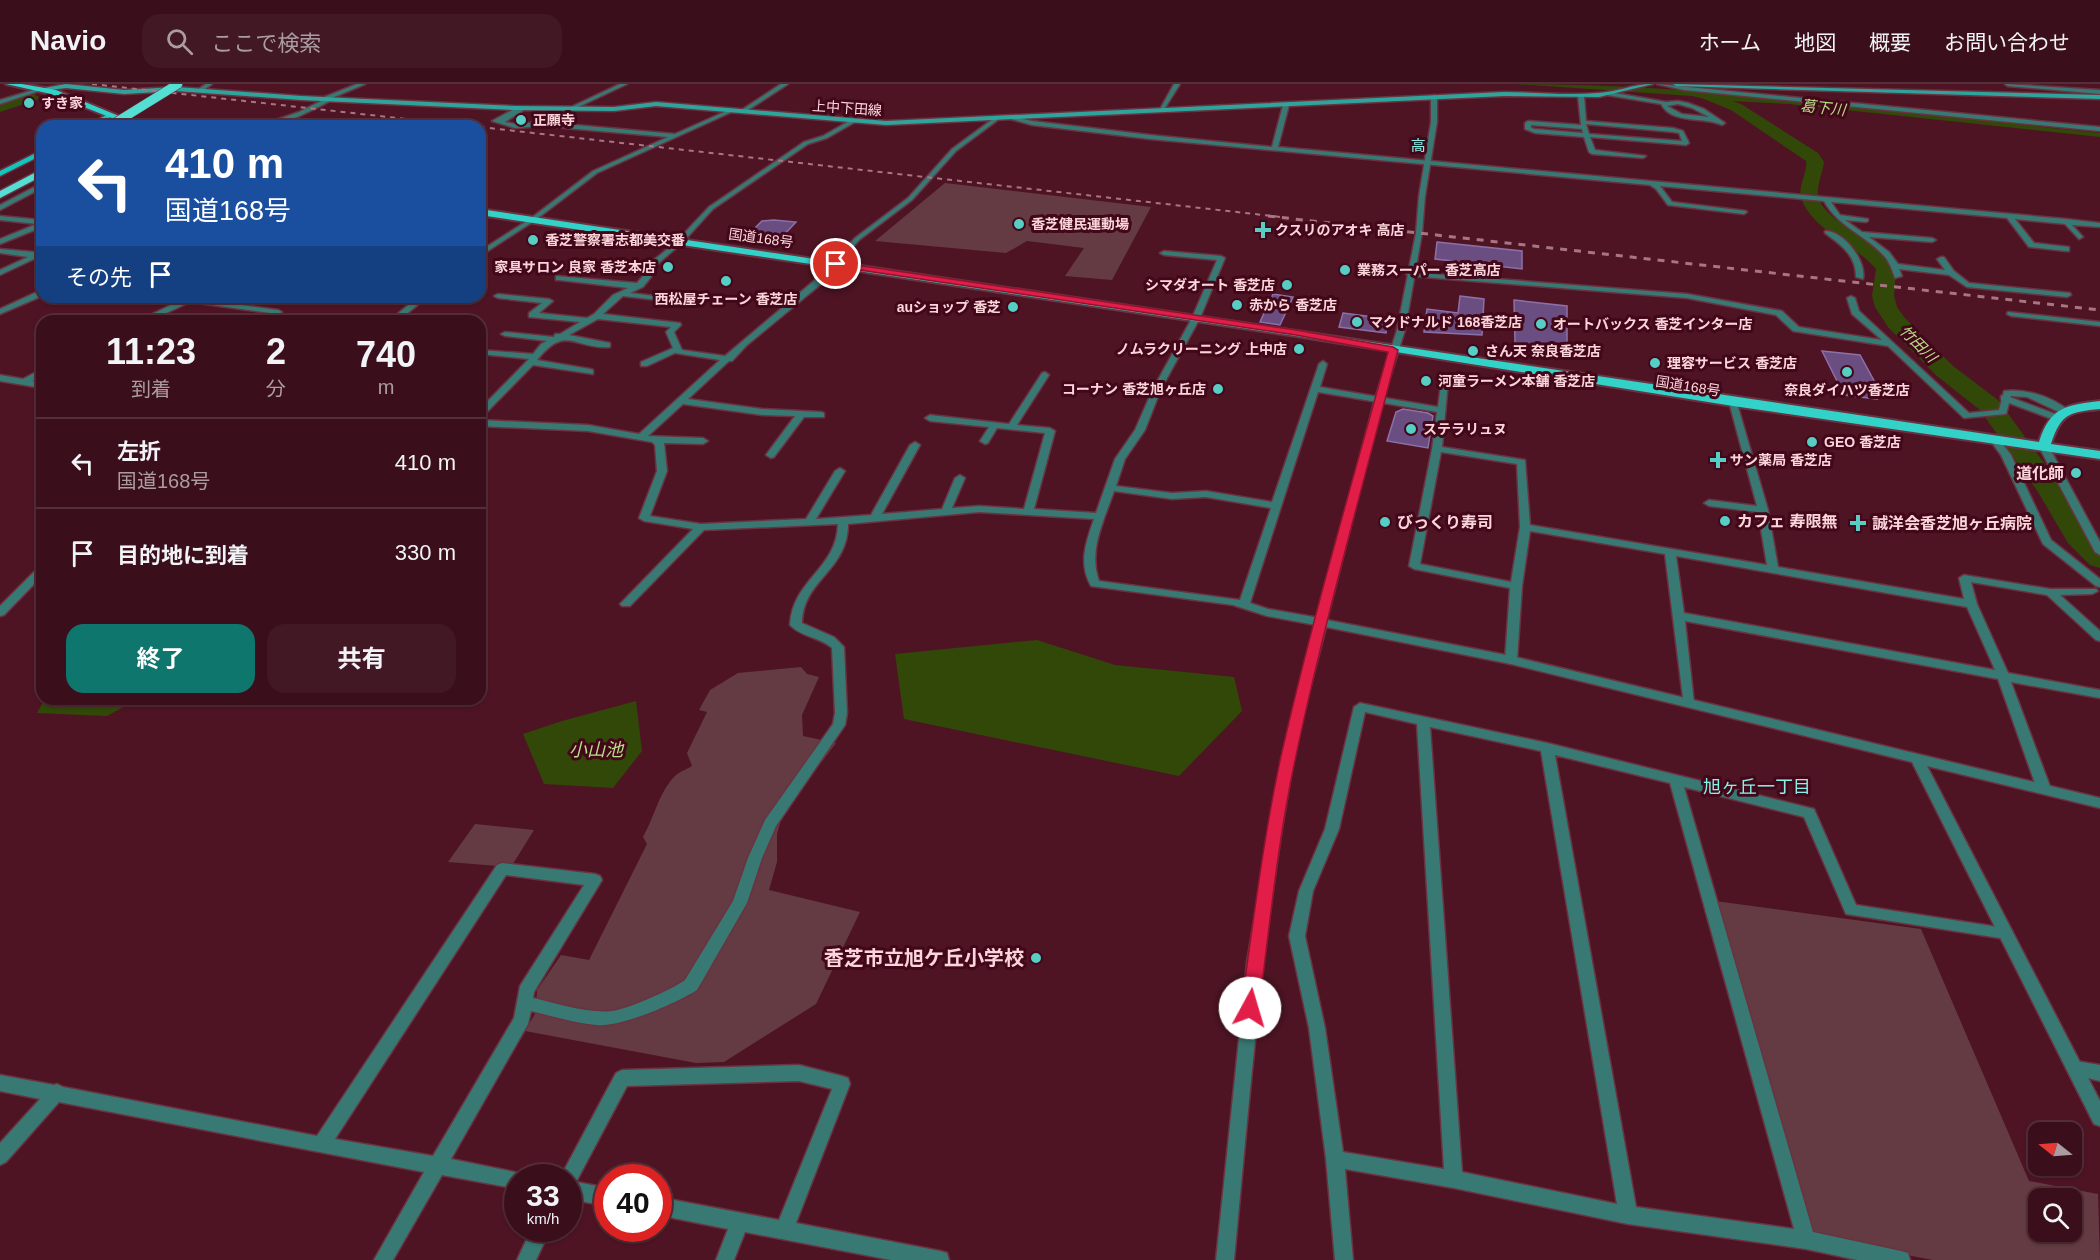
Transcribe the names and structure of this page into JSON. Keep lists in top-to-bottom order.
{
  "streets": {
    "highway": ["国道168号"],
    "main road": ["上中下田線"]
  },
  "districts": ["高", "旭ヶ丘一丁目"],
  "water": ["葛下川", "竹田川", "小山池"],
  "places": {
    "other": [
      "すき家",
      "正願寺",
      "香芝健民運動場",
      "香芝警察署志都美交番",
      "家具サロン 良家 香芝本店",
      "業務スーパー 香芝高店",
      "西松屋チェーン 香芝店",
      "シマダオート 香芝店",
      "赤から 香芝店",
      "auショップ 香芝",
      "マクドナルド 168香芝店",
      "オートバックス 香芝インター店",
      "ノムラクリーニング 上中店",
      "さん天 奈良香芝店",
      "理容サービス 香芝店",
      "奈良ダイハツ香芝店",
      "河童ラーメン本舗 香芝店",
      "コーナン 香芝旭ヶ丘店",
      "ステラリュヌ",
      "GEO 香芝店",
      "道化師",
      "カフェ 寿限無",
      "びっくり寿司",
      "香芝市立旭ケ丘小学校"
    ],
    "health": ["クスリのアオキ 高店", "サン薬局 香芝店", "誠洋会香芝旭ヶ丘病院"]
  },
  "north": "left",
  "page": {
    "header": "Navio",
    "search": "ここで検索",
    "nav": [
      "ホーム",
      "地図",
      "概要",
      "お問い合わせ"
    ],
    "turn": ["410 m", "国道168号"],
    "then": "その先",
    "eta": [
      "11:23",
      "到着",
      "2",
      "分",
      "740",
      "m"
    ],
    "list": [
      {
        "name": "左折",
        "note": "国道168号",
        "value": "410 m"
      },
      {
        "name": "目的地に到着",
        "value": "330 m"
      }
    ],
    "buttons": ["終了", "共有"],
    "speed": "33 km/h",
    "limit": "40"
  }
}
